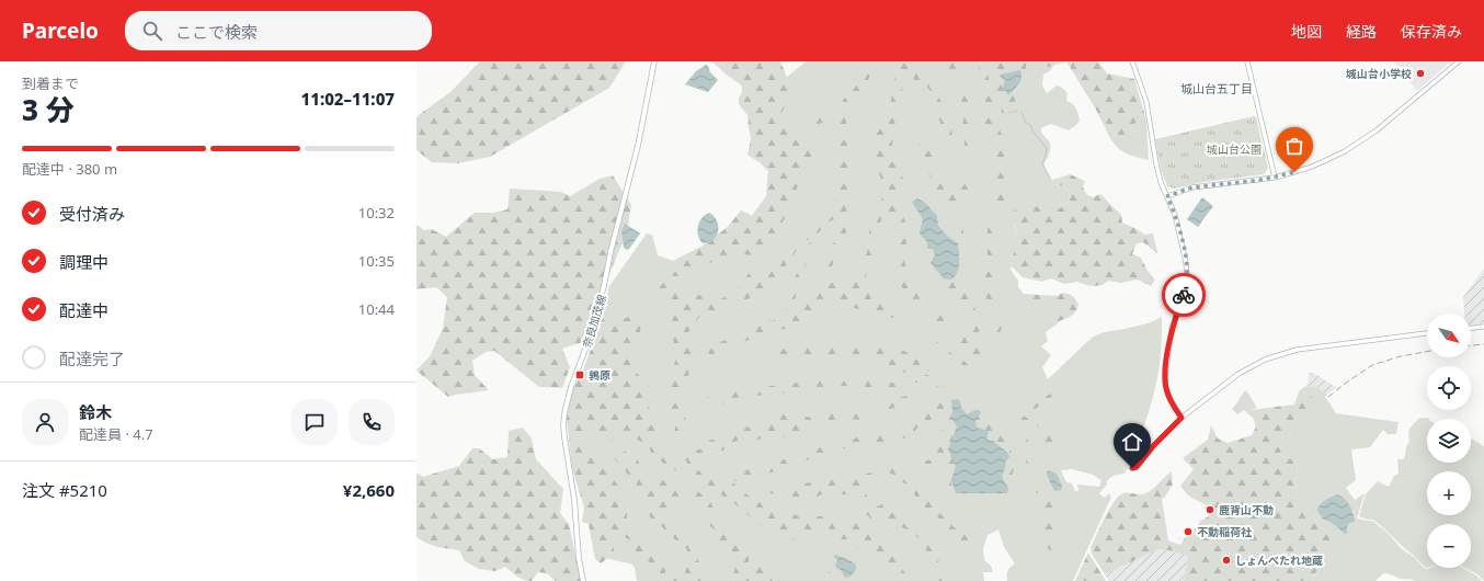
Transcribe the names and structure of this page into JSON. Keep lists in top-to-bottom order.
{
  "streets": {
    "main road": ["奈良加茂線"]
  },
  "districts": ["城山台五丁目"],
  "parks": ["城山台公園"],
  "places": {
    "other": [
      "城山台小学校",
      "鹿背山不動",
      "不動稲荷社",
      "しょんべたれ地蔵"
    ],
    "transit": ["鶉原"]
  },
  "north": "bottom right",
  "page": {
    "header": "Parcelo",
    "search": "ここで検索",
    "nav": ["地図", "経路", "保存済み"],
    "heading": ["3 分", "到着まで", "11:02–11:07"],
    "panel": [
      "鈴木",
      "配達員 · 4.7",
      "注文 #5210",
      "¥2,660"
    ],
    "bar": "配達中 · 380 m",
    "list": [
      ["受付済み", "10:32"],
      ["調理中", "10:35"],
      ["配達中", "10:44"],
      "配達完了"
    ],
    "map_buttons": ["+", "−"]
  }
}
